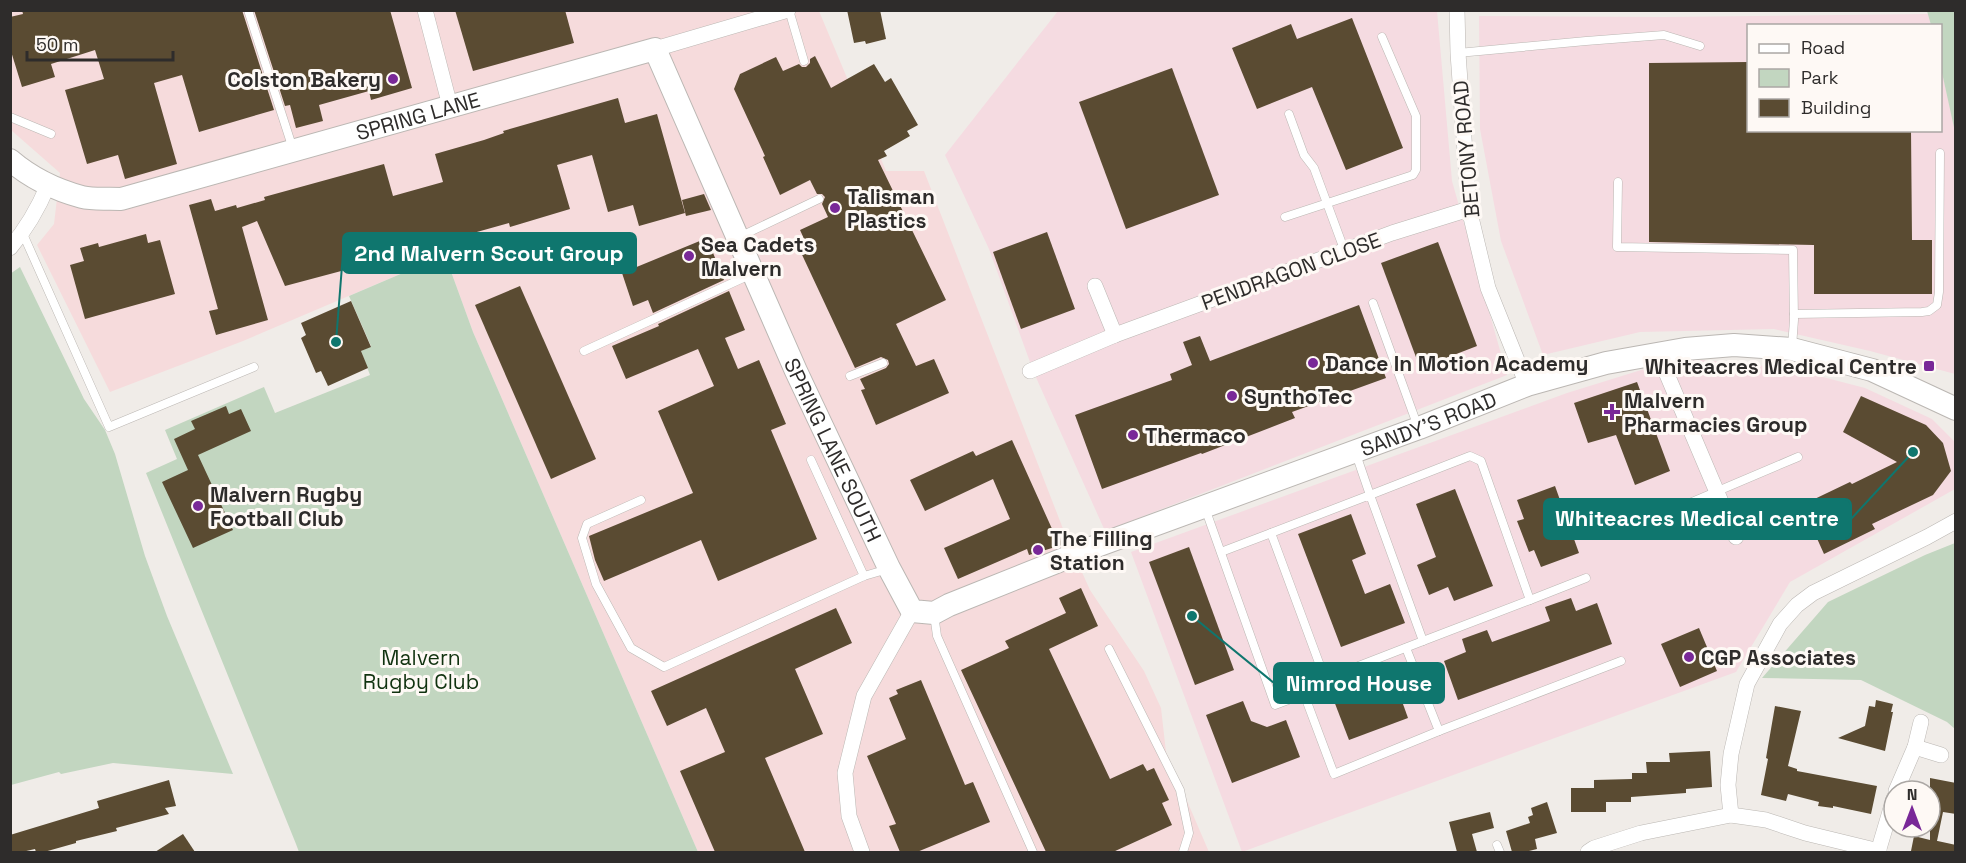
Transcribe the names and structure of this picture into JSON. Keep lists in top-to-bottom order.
{
  "streets": {
    "street": [
      "SPRING LANE",
      "BETONY ROAD",
      "PENDRAGON CLOSE",
      "SANDY'S ROAD",
      "SPRING LANE SOUTH"
    ]
  },
  "crossings": [
    ["SPRING LANE", "SPRING LANE SOUTH"],
    ["BETONY ROAD", "PENDRAGON CLOSE"],
    ["BETONY ROAD", "SANDY'S ROAD"],
    ["SANDY'S ROAD", "SPRING LANE SOUTH"]
  ],
  "parks": ["Malvern Rugby Club"],
  "places": {
    "other": [
      "Colston Bakery",
      "Talisman Plastics",
      "Sea Cadets Malvern",
      "2nd Malvern Scout Group",
      "Dance In Motion Academy",
      "SynthoTec",
      "Thermaco",
      "Whiteacres Medical centre",
      "Malvern Rugby Football Club",
      "The Filling Station",
      "Nimrod House",
      "CGP Associates"
    ],
    "transit": ["Whiteacres Medical Centre"],
    "health": ["Malvern Pharmacies Group"]
  },
  "legend": ["Road", "Park", "Building"],
  "scale_bar": "50 m",
  "north": "top"
}
